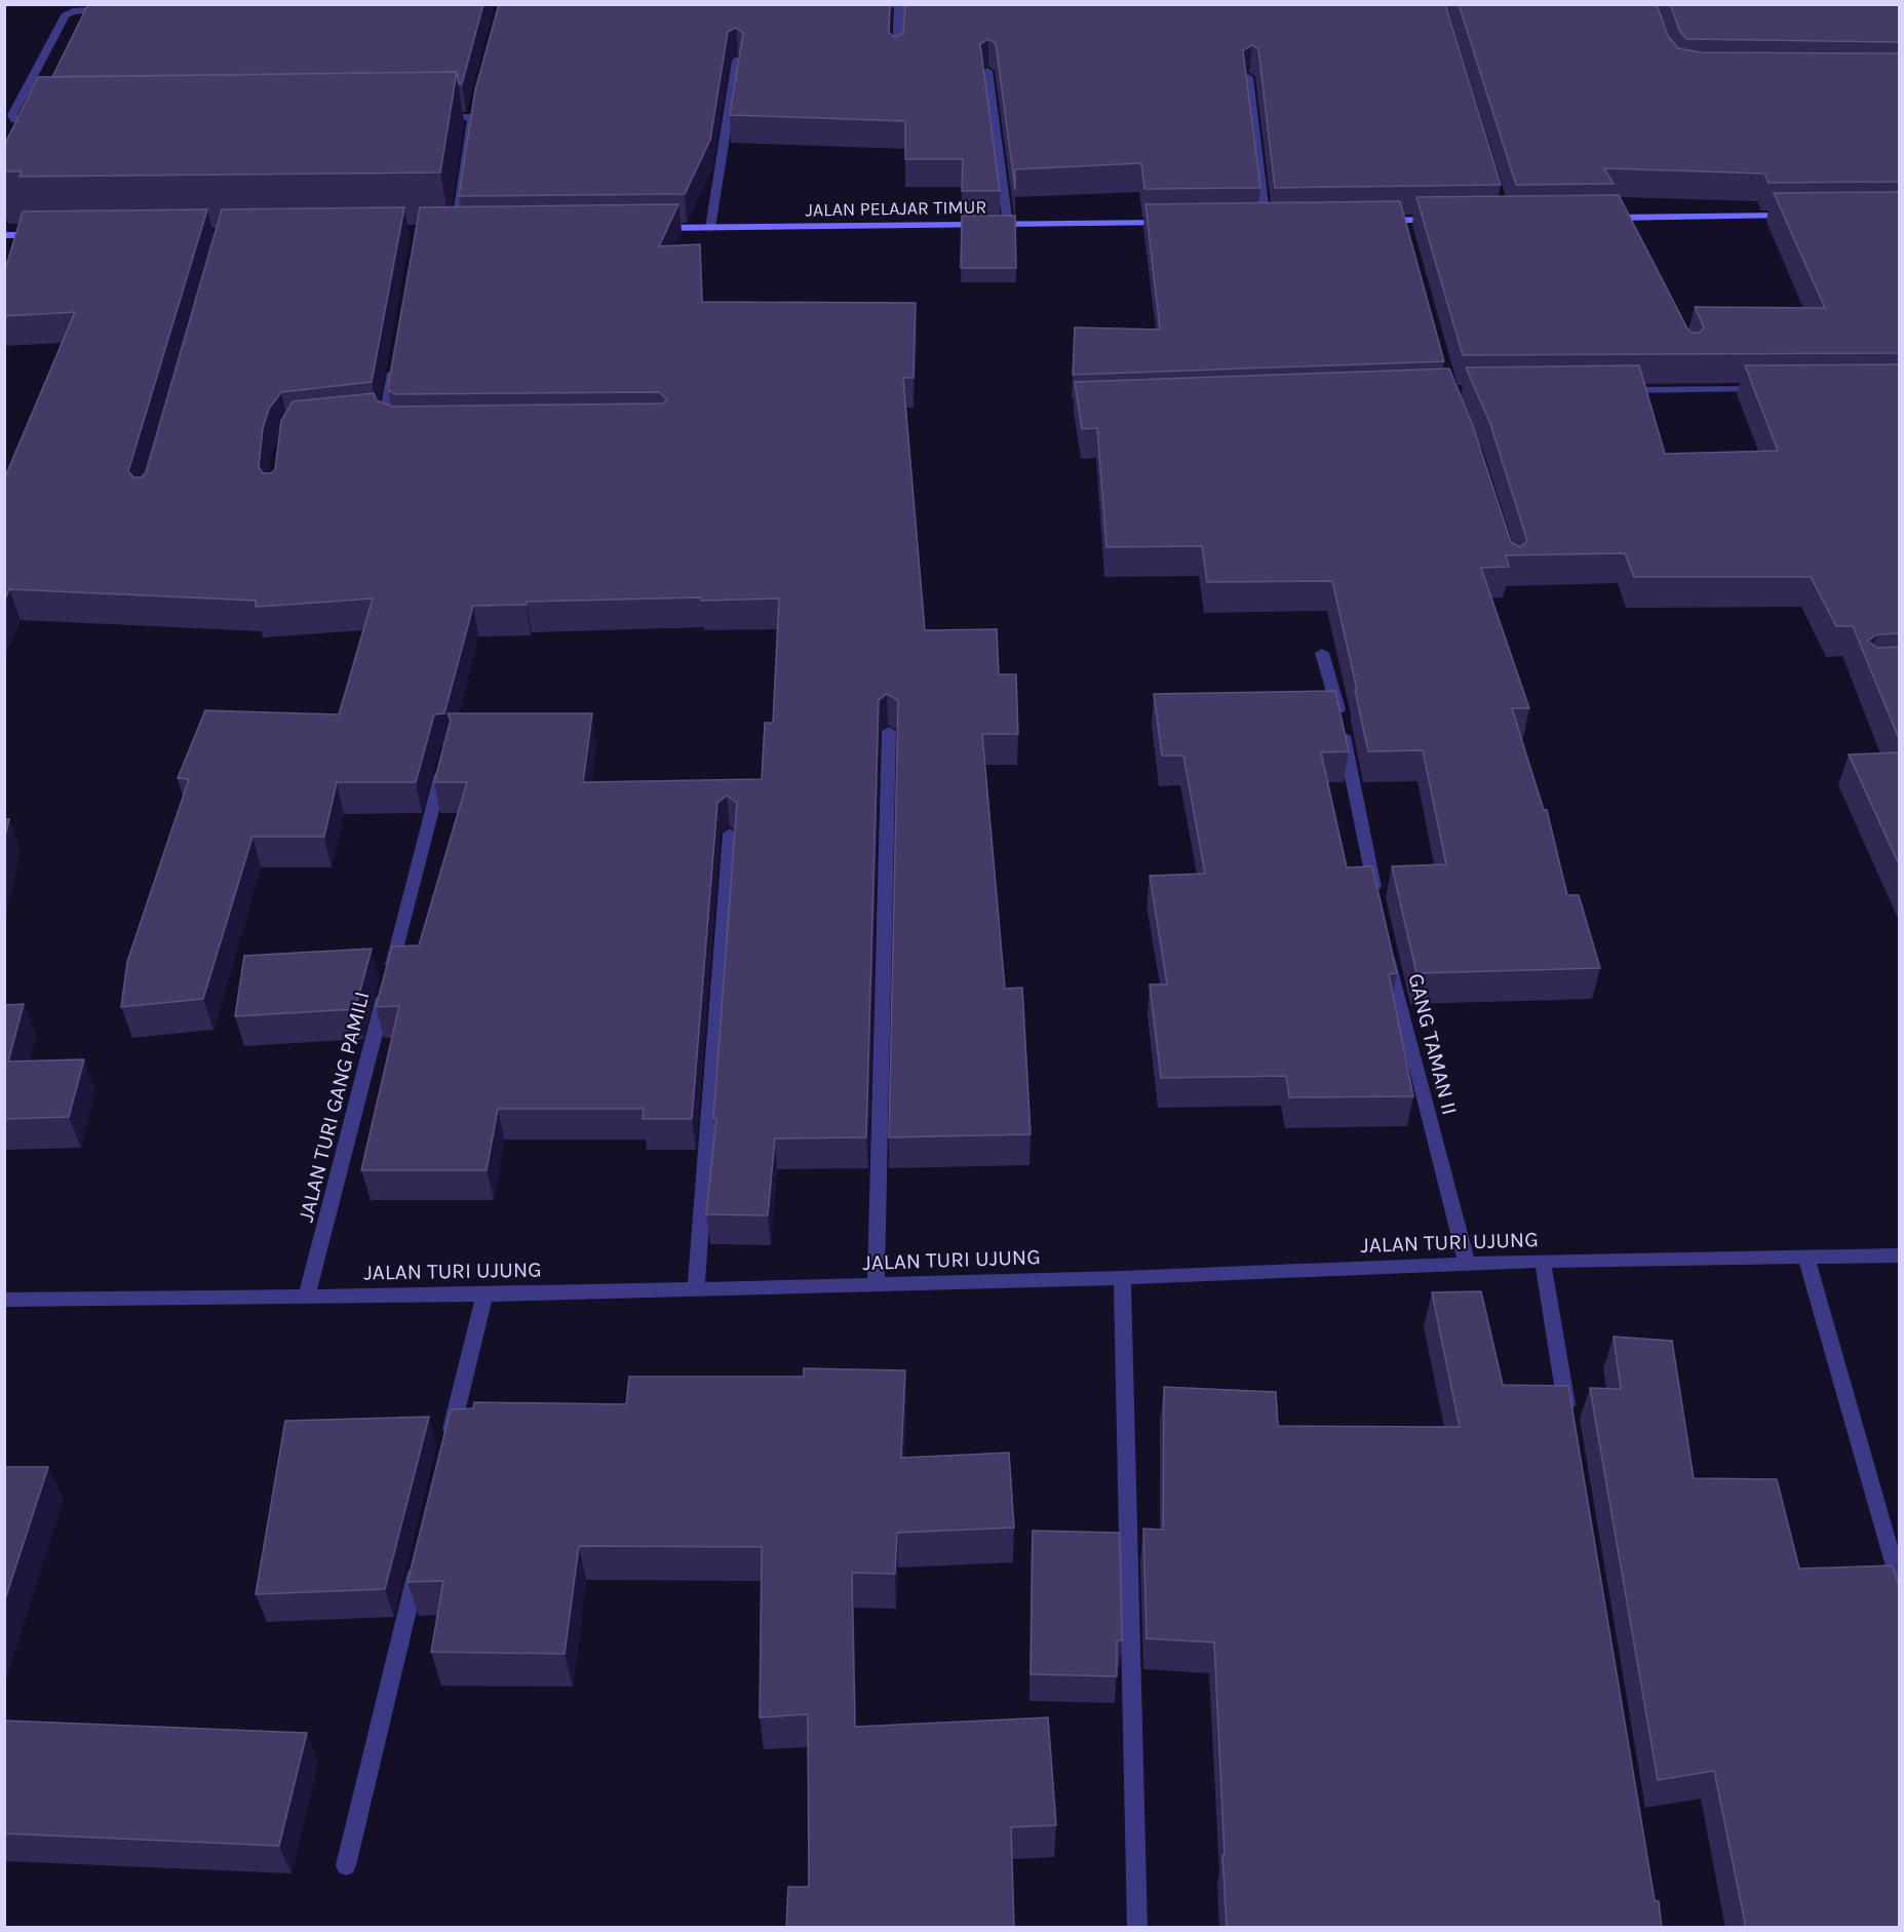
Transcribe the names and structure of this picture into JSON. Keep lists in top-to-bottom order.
{
  "streets": {
    "street": [
      "JALAN PELAJAR TIMUR",
      "GANG TAMAN II",
      "JALAN TURI GANG PAMILI",
      "JALAN TURI UJUNG"
    ]
  },
  "crossings": [
    ["GANG TAMAN II", "JALAN TURI UJUNG"],
    ["JALAN TURI GANG PAMILI", "JALAN TURI UJUNG"]
  ]
}
